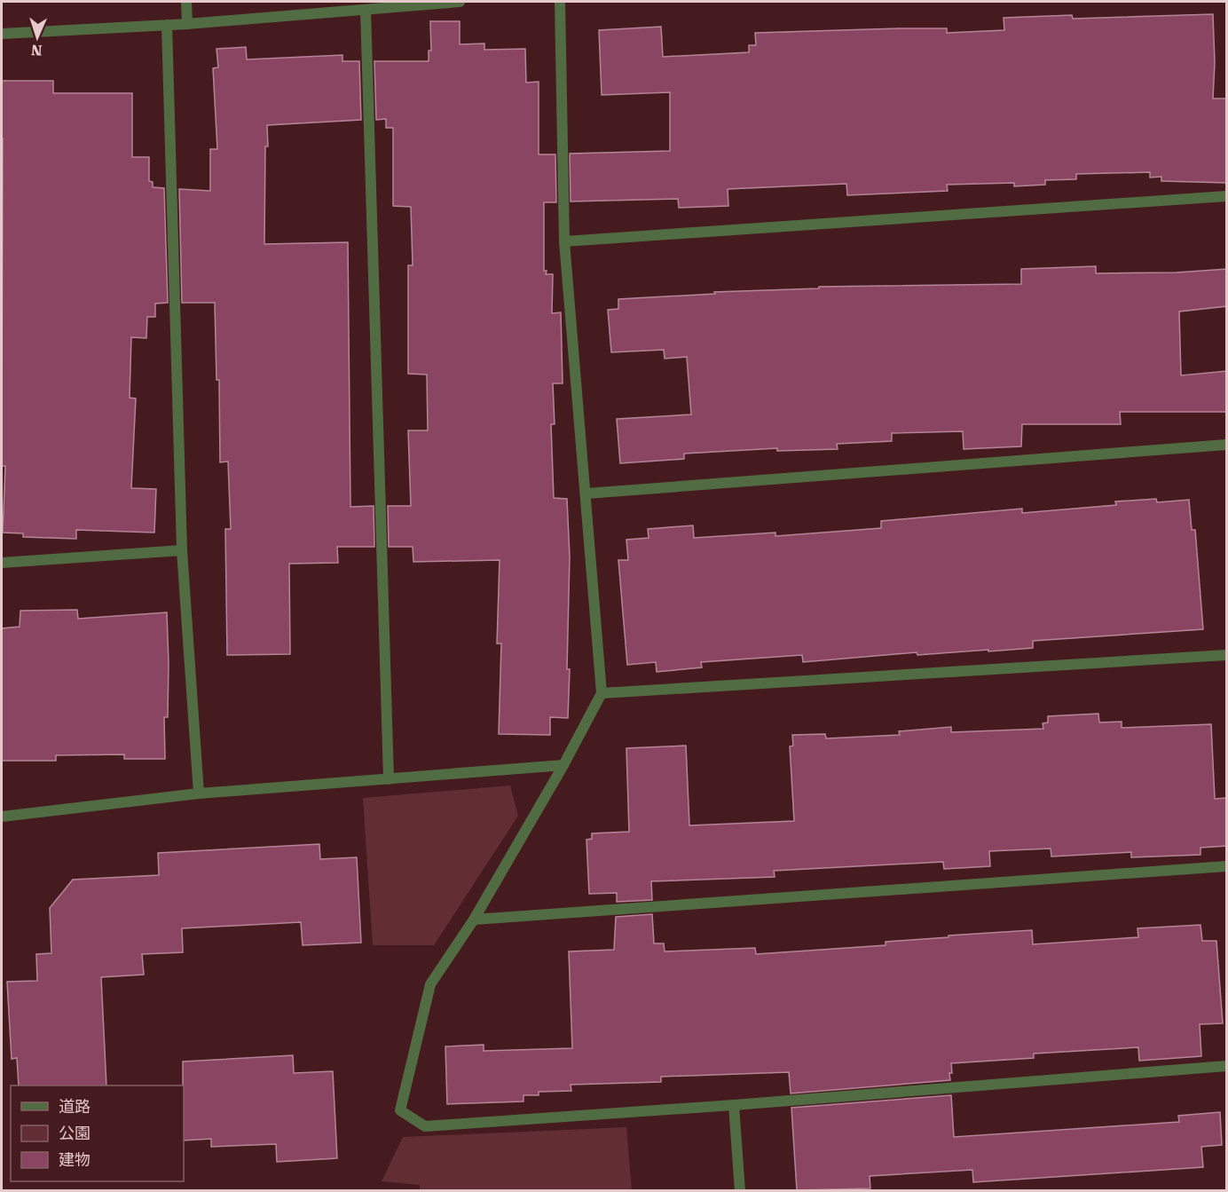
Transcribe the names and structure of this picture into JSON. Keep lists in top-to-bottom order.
{
  "legend": ["道路", "公園", "建物"],
  "north": "bottom"
}
